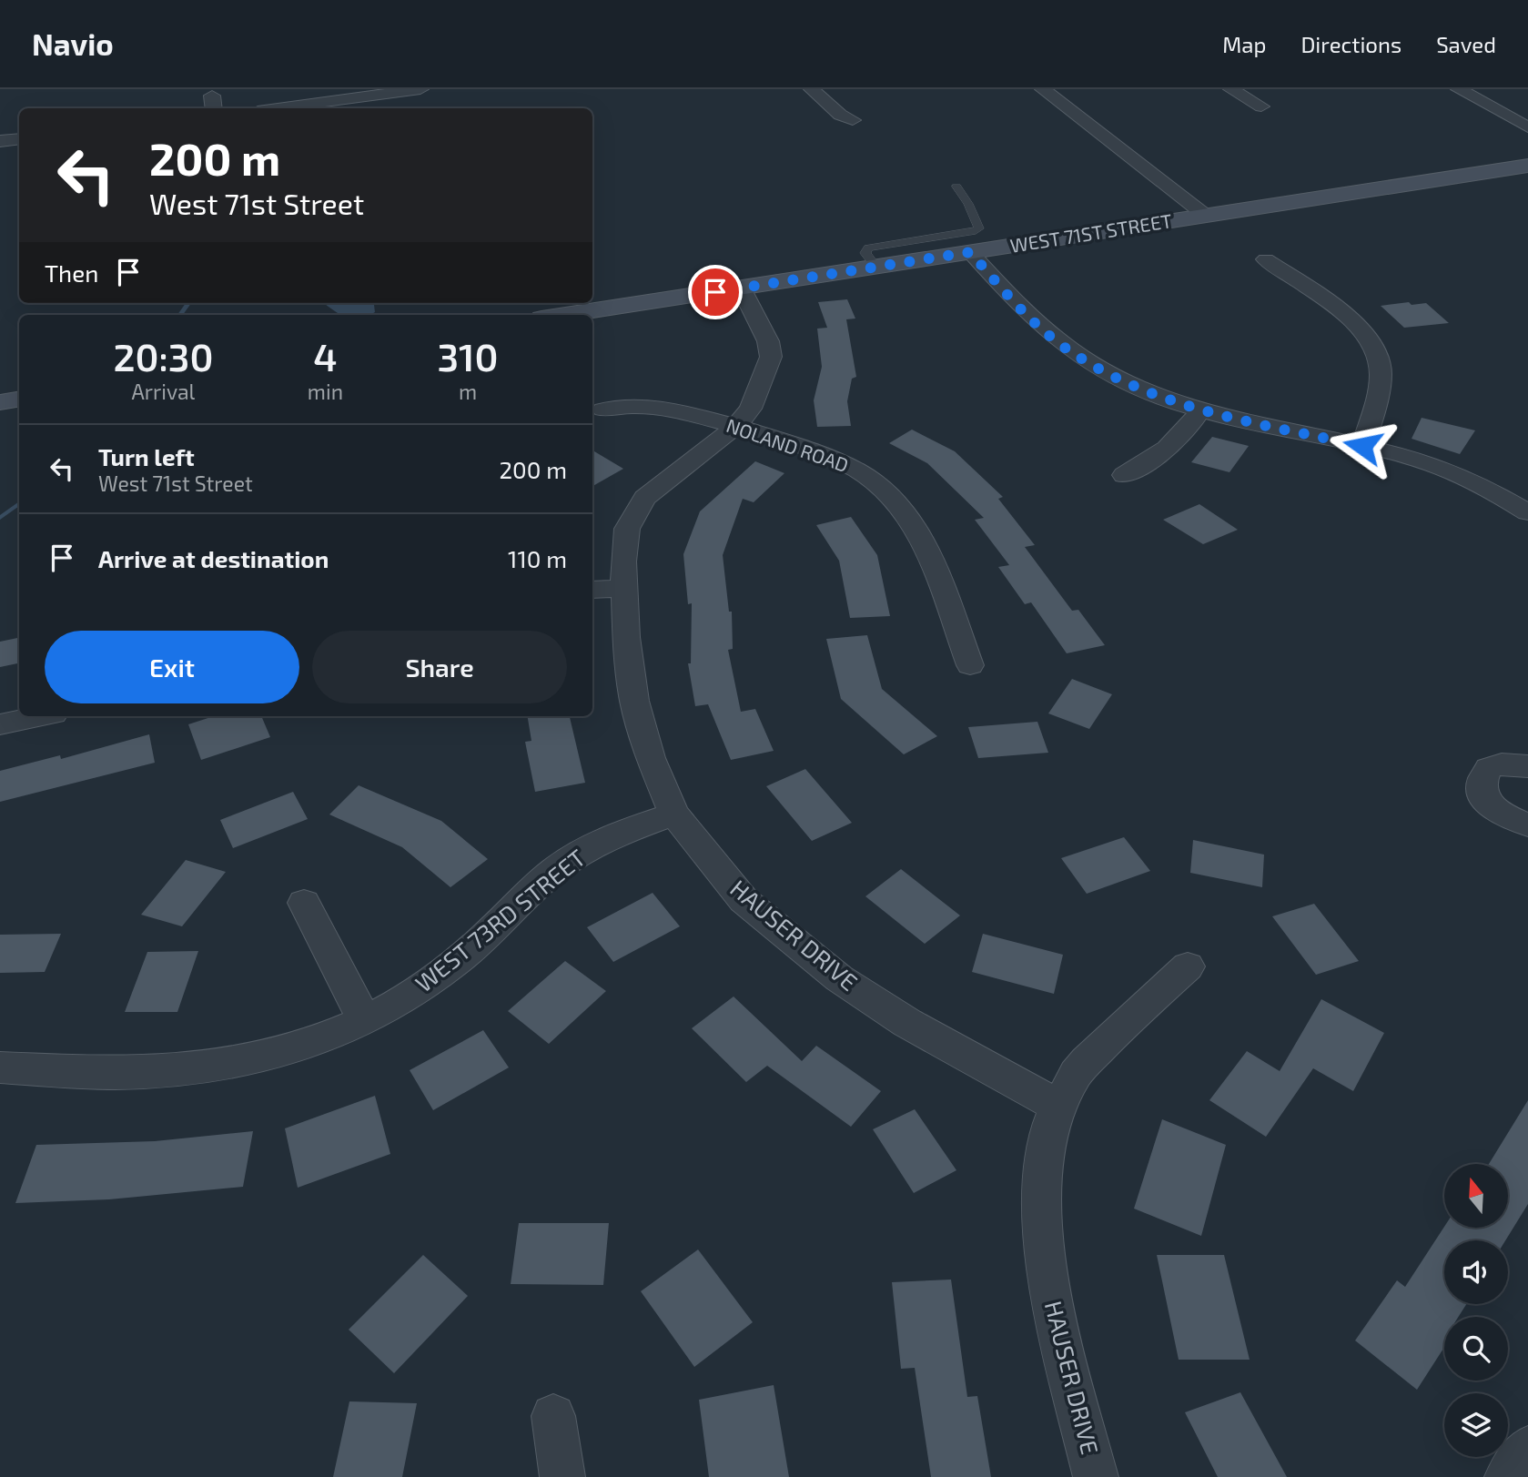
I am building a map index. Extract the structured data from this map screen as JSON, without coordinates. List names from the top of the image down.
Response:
{
  "streets": {
    "street": [
      "WEST 71ST STREET",
      "NOLAND ROAD",
      "WEST 73RD STREET",
      "HAUSER DRIVE"
    ]
  },
  "crossings": [
    ["WEST 71ST STREET", "HAUSER DRIVE"],
    ["NOLAND ROAD", "HAUSER DRIVE"],
    ["WEST 73RD STREET", "HAUSER DRIVE"]
  ],
  "north": "top",
  "page": {
    "header": "Navio",
    "nav": ["Map", "Directions", "Saved"],
    "turn": ["200 m", "West 71st Street"],
    "then": "Then",
    "eta": [
      "20:30",
      "Arrival",
      "4",
      "min",
      "310",
      "m"
    ],
    "list": [
      {
        "name": "Turn left",
        "note": "West 71st Street",
        "value": "200 m"
      },
      {
        "name": "Arrive at destination",
        "value": "110 m"
      }
    ],
    "buttons": ["Exit", "Share"]
  }
}
